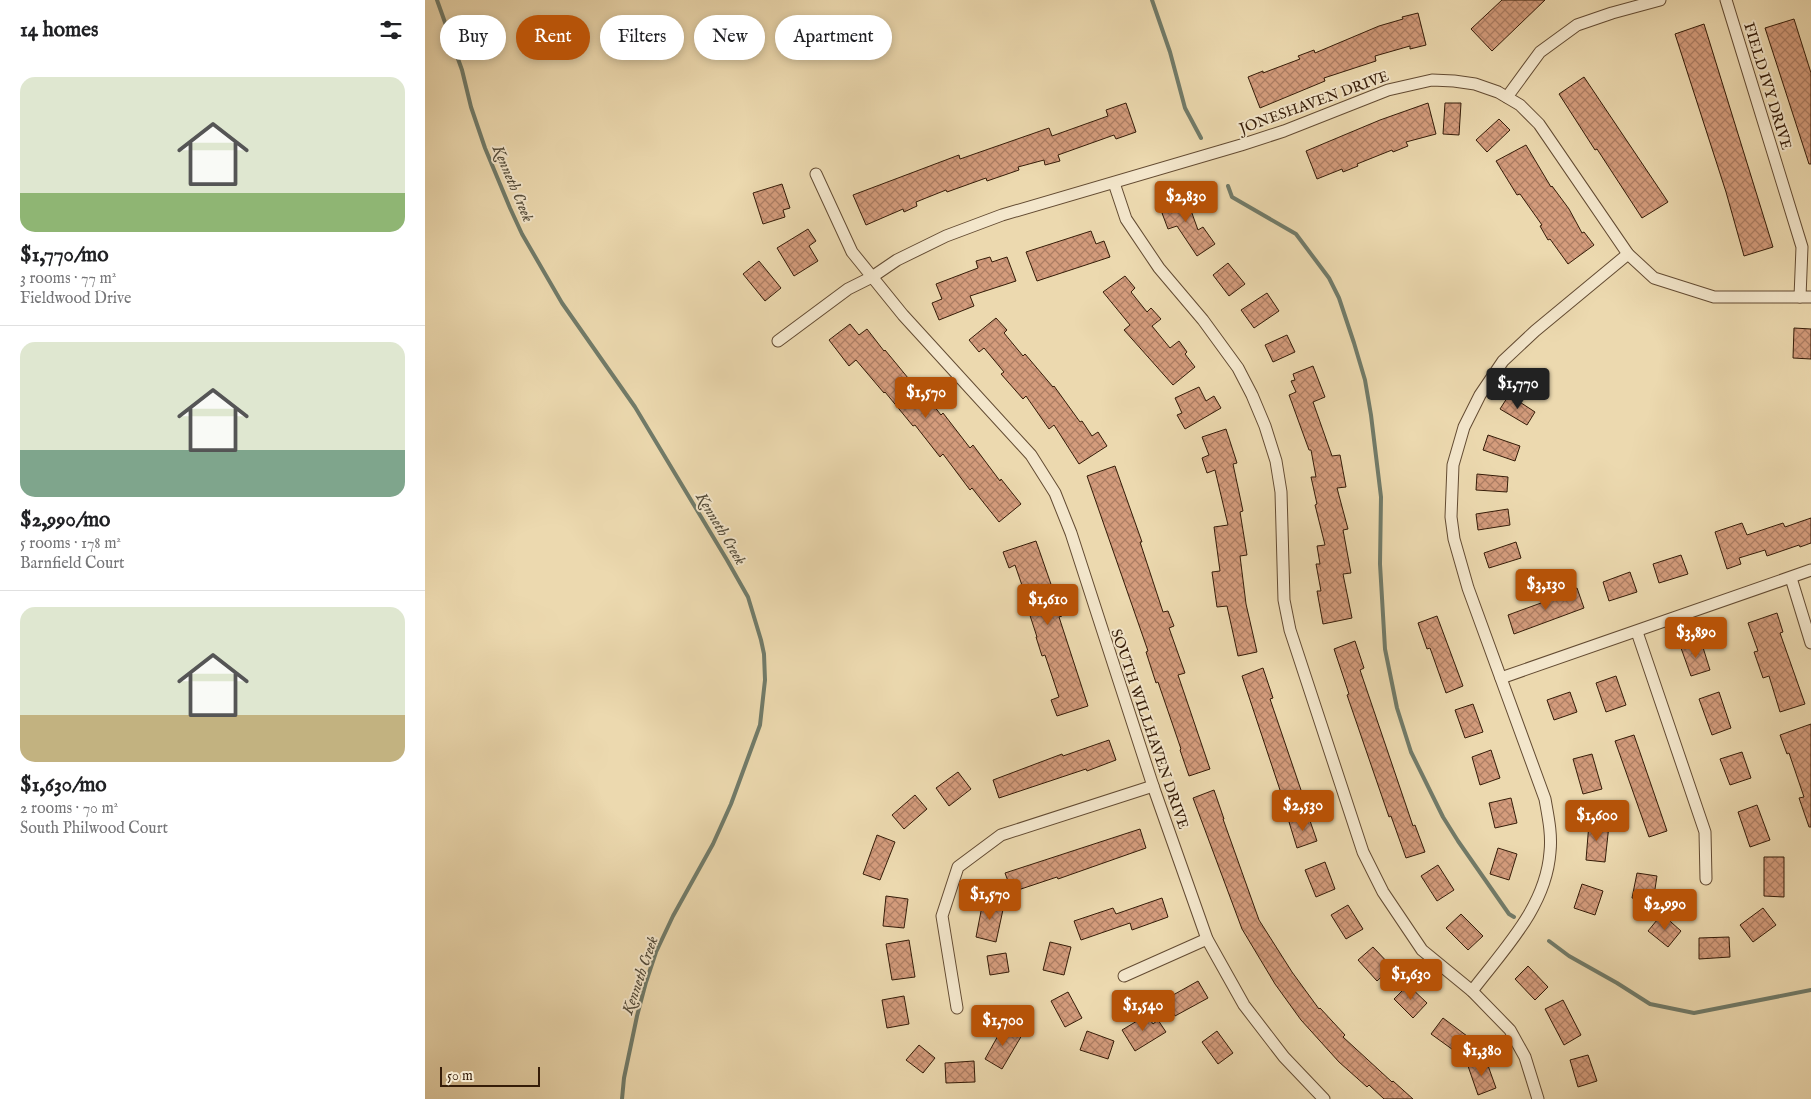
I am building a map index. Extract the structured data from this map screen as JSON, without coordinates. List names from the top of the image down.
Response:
{
  "streets": {
    "street": ["FIELD IVY DRIVE", "JONESHAVEN DRIVE", "SOUTH WILLHAVEN DRIVE"]
  },
  "crossings": [
    ["FIELD IVY DRIVE", "JONESHAVEN DRIVE"],
    ["JONESHAVEN DRIVE", "SOUTH WILLHAVEN DRIVE"]
  ],
  "water": ["Kenneth Creek"],
  "scale_bar": "50 m",
  "page": {
    "heading": "14 homes",
    "chip": [
      "Buy",
      "Rent",
      "Filters",
      "New",
      "Apartment"
    ],
    "list": [
      {
        "name": "$1,770/mo",
        "note": "3 rooms · 77 m² · Fieldwood Drive"
      },
      {
        "name": "$2,990/mo",
        "note": "5 rooms · 178 m² · Barnfield Court"
      },
      {
        "name": "$1,630/mo",
        "note": "2 rooms · 70 m² · South Philwood Court"
      }
    ],
    "price": [
      "$2,830",
      "$1,770",
      "$1,570",
      "$3,130",
      "$1,610",
      "$3,890",
      "$2,530",
      "$1,600",
      "$1,570",
      "$2,990",
      "$1,630",
      "$1,540",
      "$1,700",
      "$1,380"
    ],
    "scale": "50 m"
  }
}
